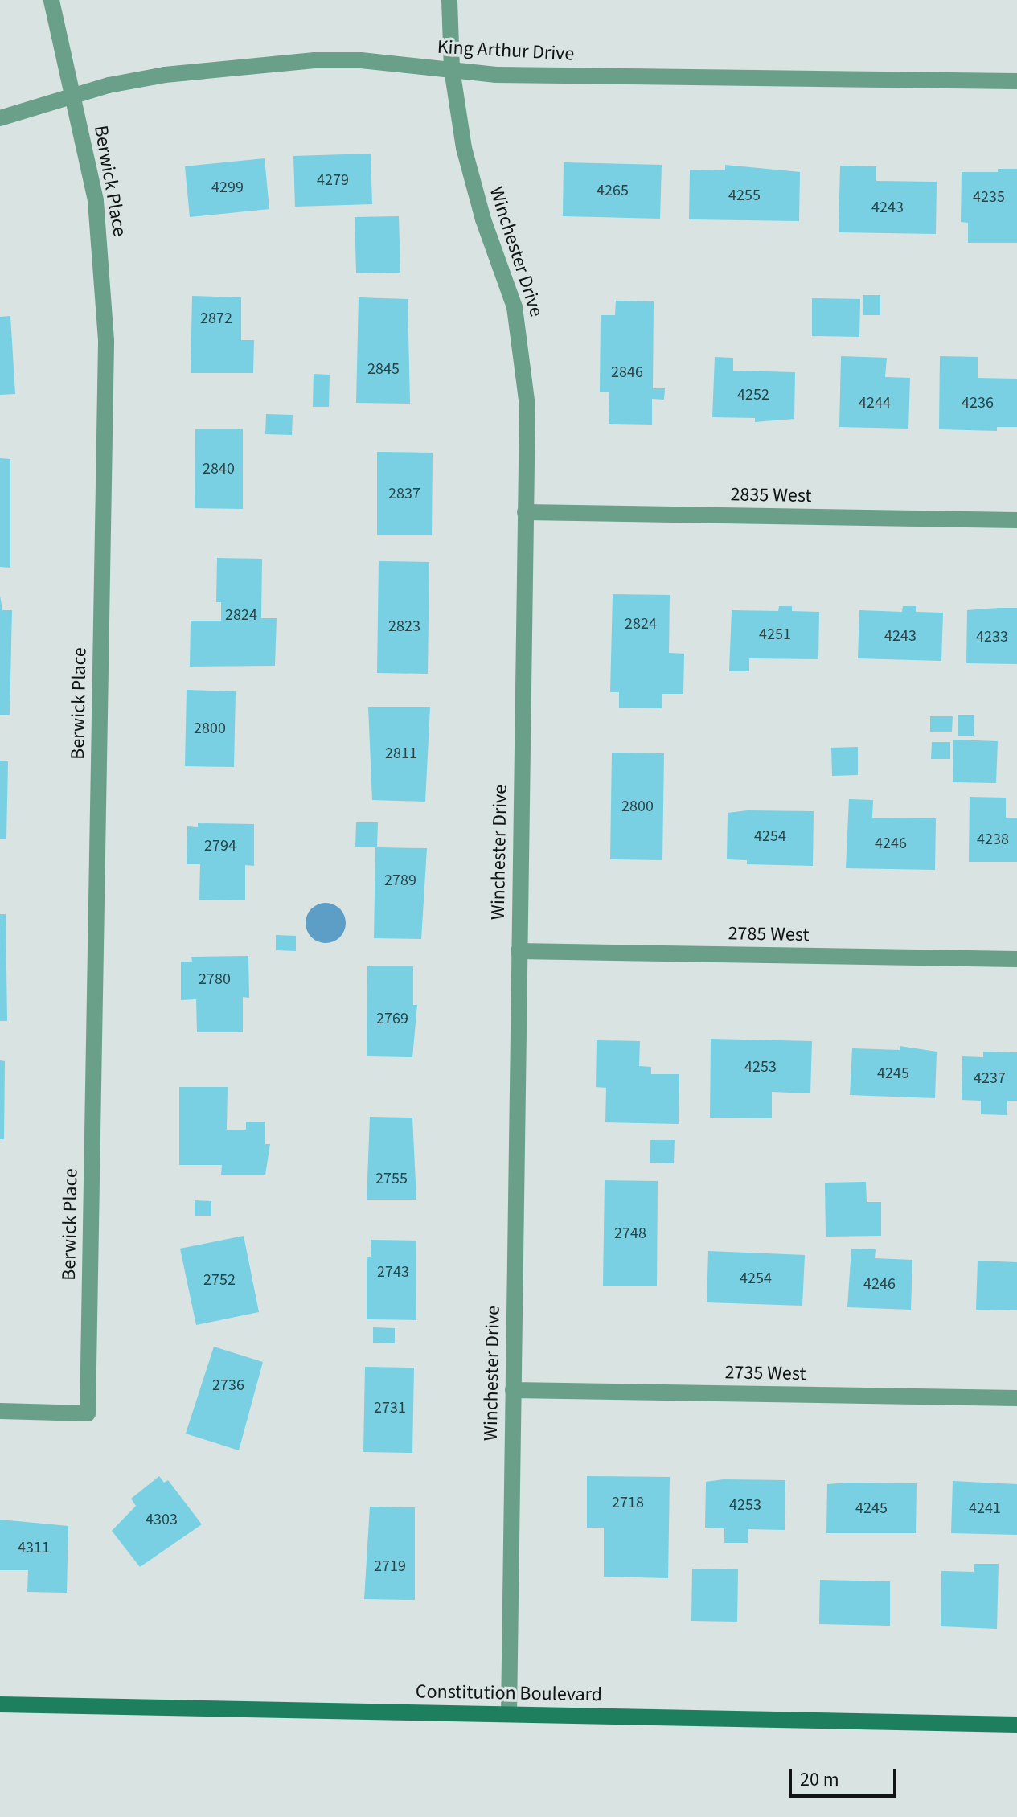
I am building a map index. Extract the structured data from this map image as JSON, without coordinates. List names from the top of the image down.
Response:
{
  "streets": {
    "main road": ["Constitution Boulevard"],
    "street": [
      "King Arthur Drive",
      "Berwick Place",
      "Winchester Drive",
      "2835 West",
      "2785 West",
      "2735 West"
    ]
  },
  "crossings": [
    ["King Arthur Drive", "Berwick Place"],
    ["King Arthur Drive", "Winchester Drive"],
    ["Winchester Drive", "2835 West"],
    ["Winchester Drive", "2785 West"],
    ["Winchester Drive", "2735 West"],
    ["Winchester Drive", "Constitution Boulevard"]
  ],
  "house_numbers": [
    "4279",
    "4299",
    "4265",
    "4255",
    "4235",
    "4243",
    "2872",
    "2845",
    "2846",
    "4252",
    "4244",
    "4236",
    "2840",
    "2837",
    "2824",
    "2824",
    "2823",
    "4251",
    "4243",
    "4233",
    "2800",
    "2811",
    "2800",
    "4254",
    "4238",
    "4246",
    "2794",
    "2789",
    "2780",
    "2769",
    "4253",
    "4245",
    "4237",
    "2755",
    "2748",
    "2743",
    "4254",
    "2752",
    "4246",
    "2736",
    "2731",
    "2718",
    "4253",
    "4245",
    "4241",
    "4303",
    "4311",
    "2719"
  ],
  "scale_bar": "20 m"
}
